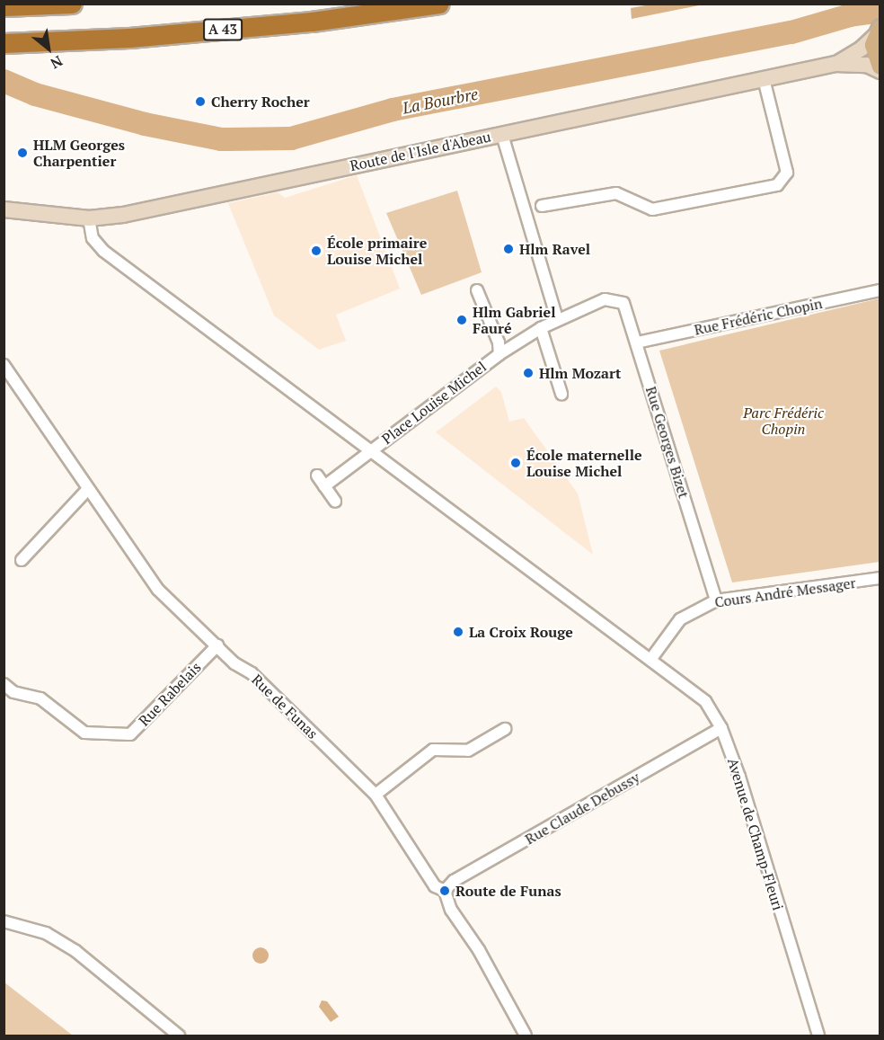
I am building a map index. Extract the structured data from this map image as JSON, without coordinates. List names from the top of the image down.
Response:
{
  "streets": {
    "highway": ["A 43"],
    "street": [
      "Route de l'Isle d'Abeau",
      "Rue Frédéric Chopin",
      "Place Louise Michel",
      "Rue Georges Bizet",
      "Cours André Messager",
      "Rue Rabelais",
      "Rue de Funas",
      "Rue Claude Debussy",
      "Avenue de Champ-Fleuri"
    ]
  },
  "crossings": [
    ["Route de l'Isle d'Abeau", "Avenue de Champ-Fleuri"],
    ["Rue Frédéric Chopin", "Rue Georges Bizet"],
    ["Place Louise Michel", "Rue Georges Bizet"],
    ["Place Louise Michel", "Avenue de Champ-Fleuri"],
    ["Rue Georges Bizet", "Cours André Messager"],
    ["Cours André Messager", "Avenue de Champ-Fleuri"],
    ["Rue Rabelais", "Rue de Funas"],
    ["Rue de Funas", "Rue Claude Debussy"],
    ["Rue Claude Debussy", "Avenue de Champ-Fleuri"]
  ],
  "water": ["La Bourbre"],
  "parks": ["Parc Frédéric Chopin"],
  "places": [
    "Cherry Rocher",
    "HLM Georges Charpentier",
    "Hlm Ravel",
    "École primaire Louise Michel",
    "Hlm Gabriel Fauré",
    "Hlm Mozart",
    "École maternelle Louise Michel",
    "La Croix Rouge",
    "Route de Funas"
  ],
  "north": "bottom right"
}
